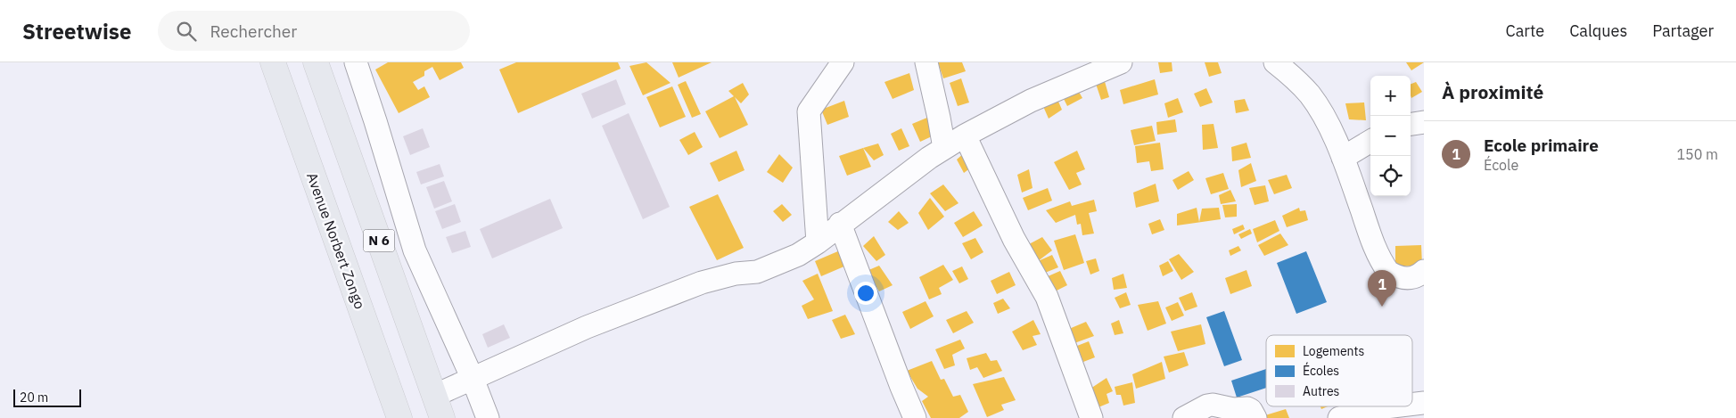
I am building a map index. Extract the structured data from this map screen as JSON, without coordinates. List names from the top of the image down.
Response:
{
  "streets": {
    "main road": ["Avenue Norbert Zongo", "N 6"]
  },
  "legend": ["Logements", "Écoles", "Autres"],
  "scale_bar": "20 m",
  "page": {
    "header": "Streetwise",
    "search": "Rechercher",
    "nav": ["Carte", "Calques", "Partager"],
    "heading": "À proximité",
    "map_buttons": ["+", "−"],
    "list": [
      {
        "mark": "1",
        "name": "Ecole primaire",
        "note": "École",
        "value": "150 m"
      }
    ],
    "pins": "1",
    "scale": "20 m"
  }
}
